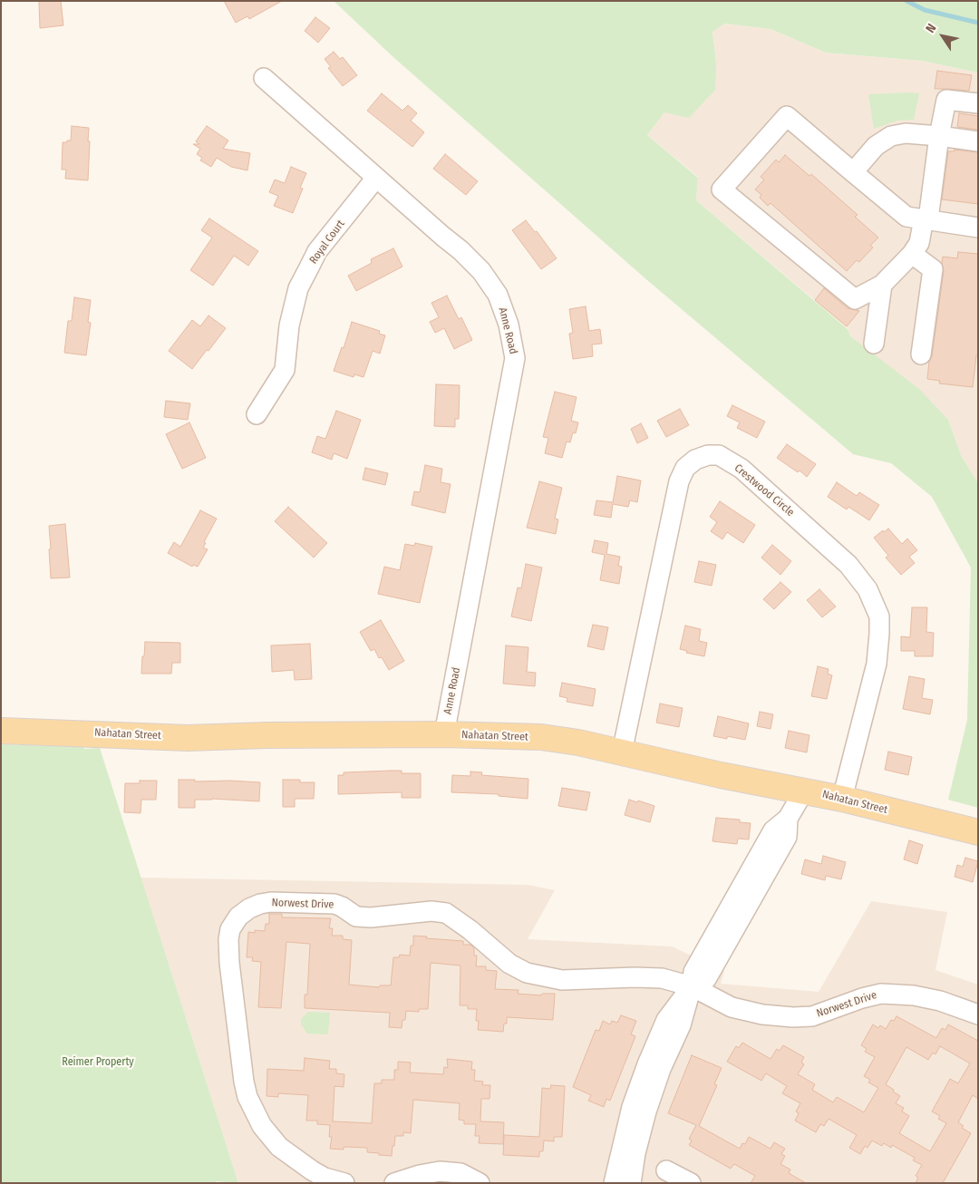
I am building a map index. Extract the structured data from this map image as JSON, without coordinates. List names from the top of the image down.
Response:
{
  "streets": {
    "main road": ["Nahatan Street"],
    "street": [
      "Royal Court",
      "Anne Road",
      "Crestwood Circle",
      "Norwest Drive"
    ]
  },
  "crossings": [
    ["Royal Court", "Anne Road"],
    ["Anne Road", "Nahatan Street"],
    ["Crestwood Circle", "Nahatan Street"]
  ],
  "parks": ["Reimer Property"],
  "north": "top left"
}
